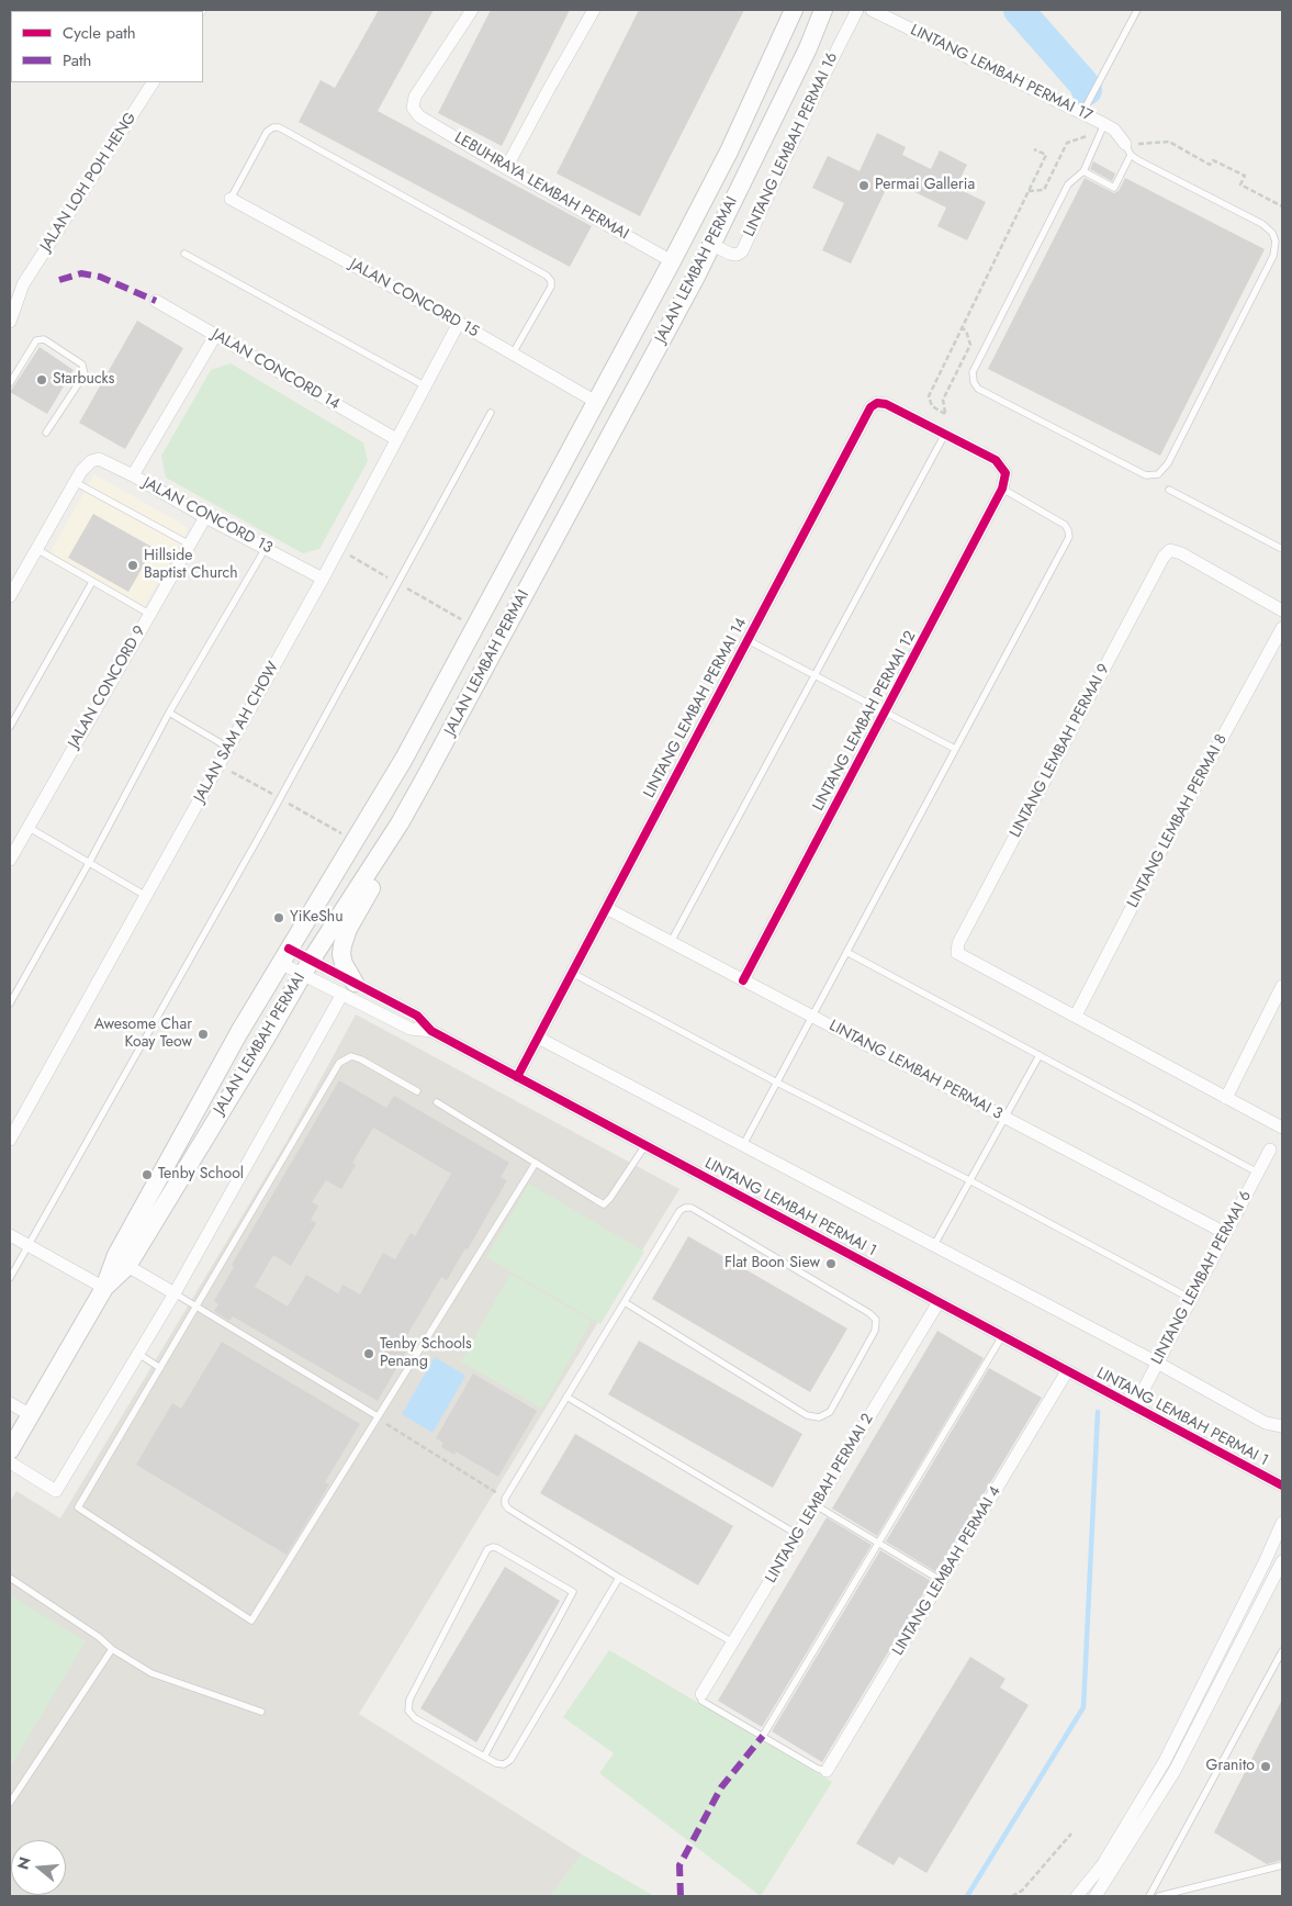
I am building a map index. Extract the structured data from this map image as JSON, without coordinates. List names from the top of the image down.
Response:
{
  "streets": {
    "main road": ["JALAN LEMBAH PERMAI"],
    "street": [
      "LINTANG LEMBAH PERMAI 17",
      "LINTANG LEMBAH PERMAI 16",
      "JALAN LOH POH HENG",
      "LEBUHRAYA LEMBAH PERMAI",
      "JALAN CONCORD 15",
      "JALAN CONCORD 14",
      "JALAN CONCORD 13",
      "JALAN CONCORD 9",
      "LINTANG LEMBAH PERMAI 14",
      "LINTANG LEMBAH PERMAI 12",
      "JALAN SAM AH CHOW",
      "LINTANG LEMBAH PERMAI 9",
      "LINTANG LEMBAH PERMAI 8",
      "LINTANG LEMBAH PERMAI 3",
      "LINTANG LEMBAH PERMAI 1",
      "LINTANG LEMBAH PERMAI 6",
      "LINTANG LEMBAH PERMAI 2",
      "LINTANG LEMBAH PERMAI 4"
    ]
  },
  "crossings": [
    ["LINTANG LEMBAH PERMAI 16", "JALAN LEMBAH PERMAI"],
    ["LEBUHRAYA LEMBAH PERMAI", "JALAN LEMBAH PERMAI"],
    ["JALAN LEMBAH PERMAI", "JALAN CONCORD 15"],
    ["JALAN LEMBAH PERMAI", "LINTANG LEMBAH PERMAI 1"],
    ["JALAN CONCORD 15", "JALAN SAM AH CHOW"],
    ["JALAN CONCORD 14", "JALAN SAM AH CHOW"],
    ["JALAN CONCORD 13", "JALAN CONCORD 9"],
    ["JALAN CONCORD 13", "JALAN SAM AH CHOW"],
    ["LINTANG LEMBAH PERMAI 14", "LINTANG LEMBAH PERMAI 12"],
    ["LINTANG LEMBAH PERMAI 14", "LINTANG LEMBAH PERMAI 3"],
    ["LINTANG LEMBAH PERMAI 14", "LINTANG LEMBAH PERMAI 1"],
    ["LINTANG LEMBAH PERMAI 12", "LINTANG LEMBAH PERMAI 3"],
    ["LINTANG LEMBAH PERMAI 9", "LINTANG LEMBAH PERMAI 8"],
    ["LINTANG LEMBAH PERMAI 3", "LINTANG LEMBAH PERMAI 6"],
    ["LINTANG LEMBAH PERMAI 1", "LINTANG LEMBAH PERMAI 6"],
    ["LINTANG LEMBAH PERMAI 1", "LINTANG LEMBAH PERMAI 2"],
    ["LINTANG LEMBAH PERMAI 1", "LINTANG LEMBAH PERMAI 4"]
  ],
  "places": [
    "Permai Galleria",
    "Starbucks",
    "Hillside Baptist Church",
    "YiKeShu",
    "Awesome Char Koay Teow",
    "Tenby School",
    "Flat Boon Siew",
    "Tenby Schools Penang",
    "Granito"
  ],
  "legend": ["Cycle path", "Path"],
  "north": "left"
}
